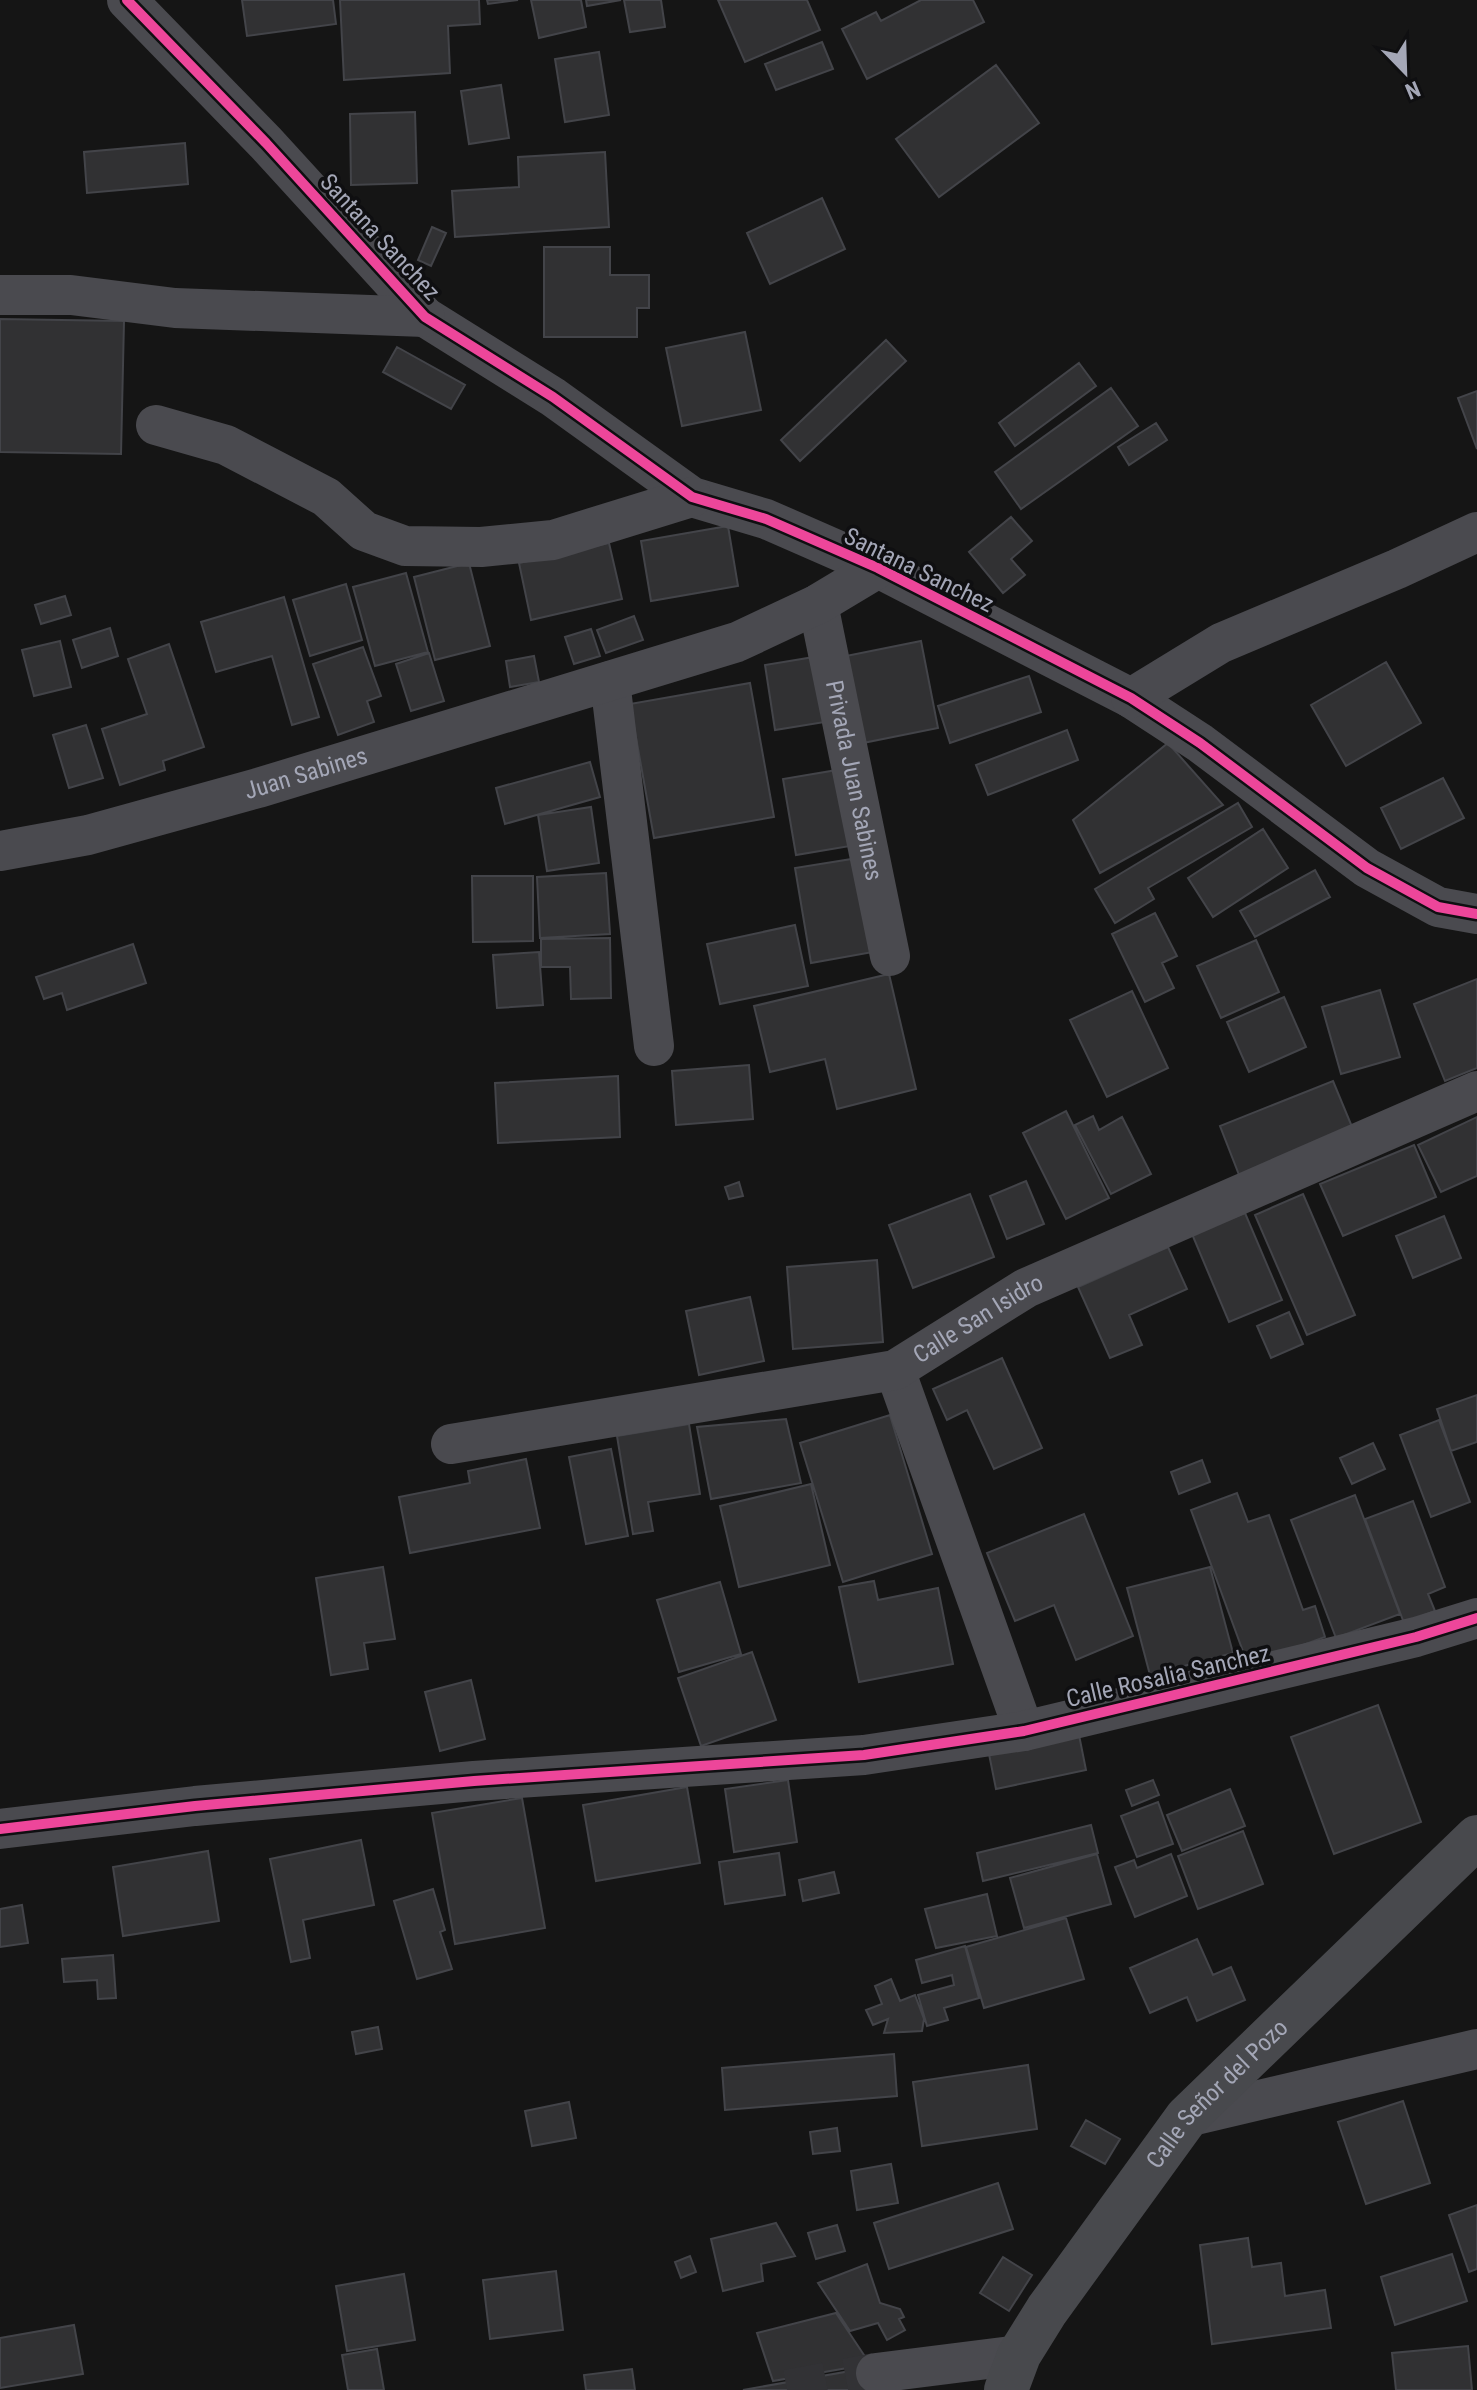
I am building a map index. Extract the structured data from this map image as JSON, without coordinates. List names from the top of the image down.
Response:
{
  "streets": {
    "street": [
      "Santana Sanchez",
      "Juan Sabines",
      "Privada Juan Sabines",
      "Calle San Isidro",
      "Calle Rosalia Sanchez",
      "Calle Señor del Pozo"
    ]
  },
  "crossings": [
    ["Santana Sanchez", "Juan Sabines"],
    ["Juan Sabines", "Privada Juan Sabines"]
  ],
  "north": "bottom right"
}
